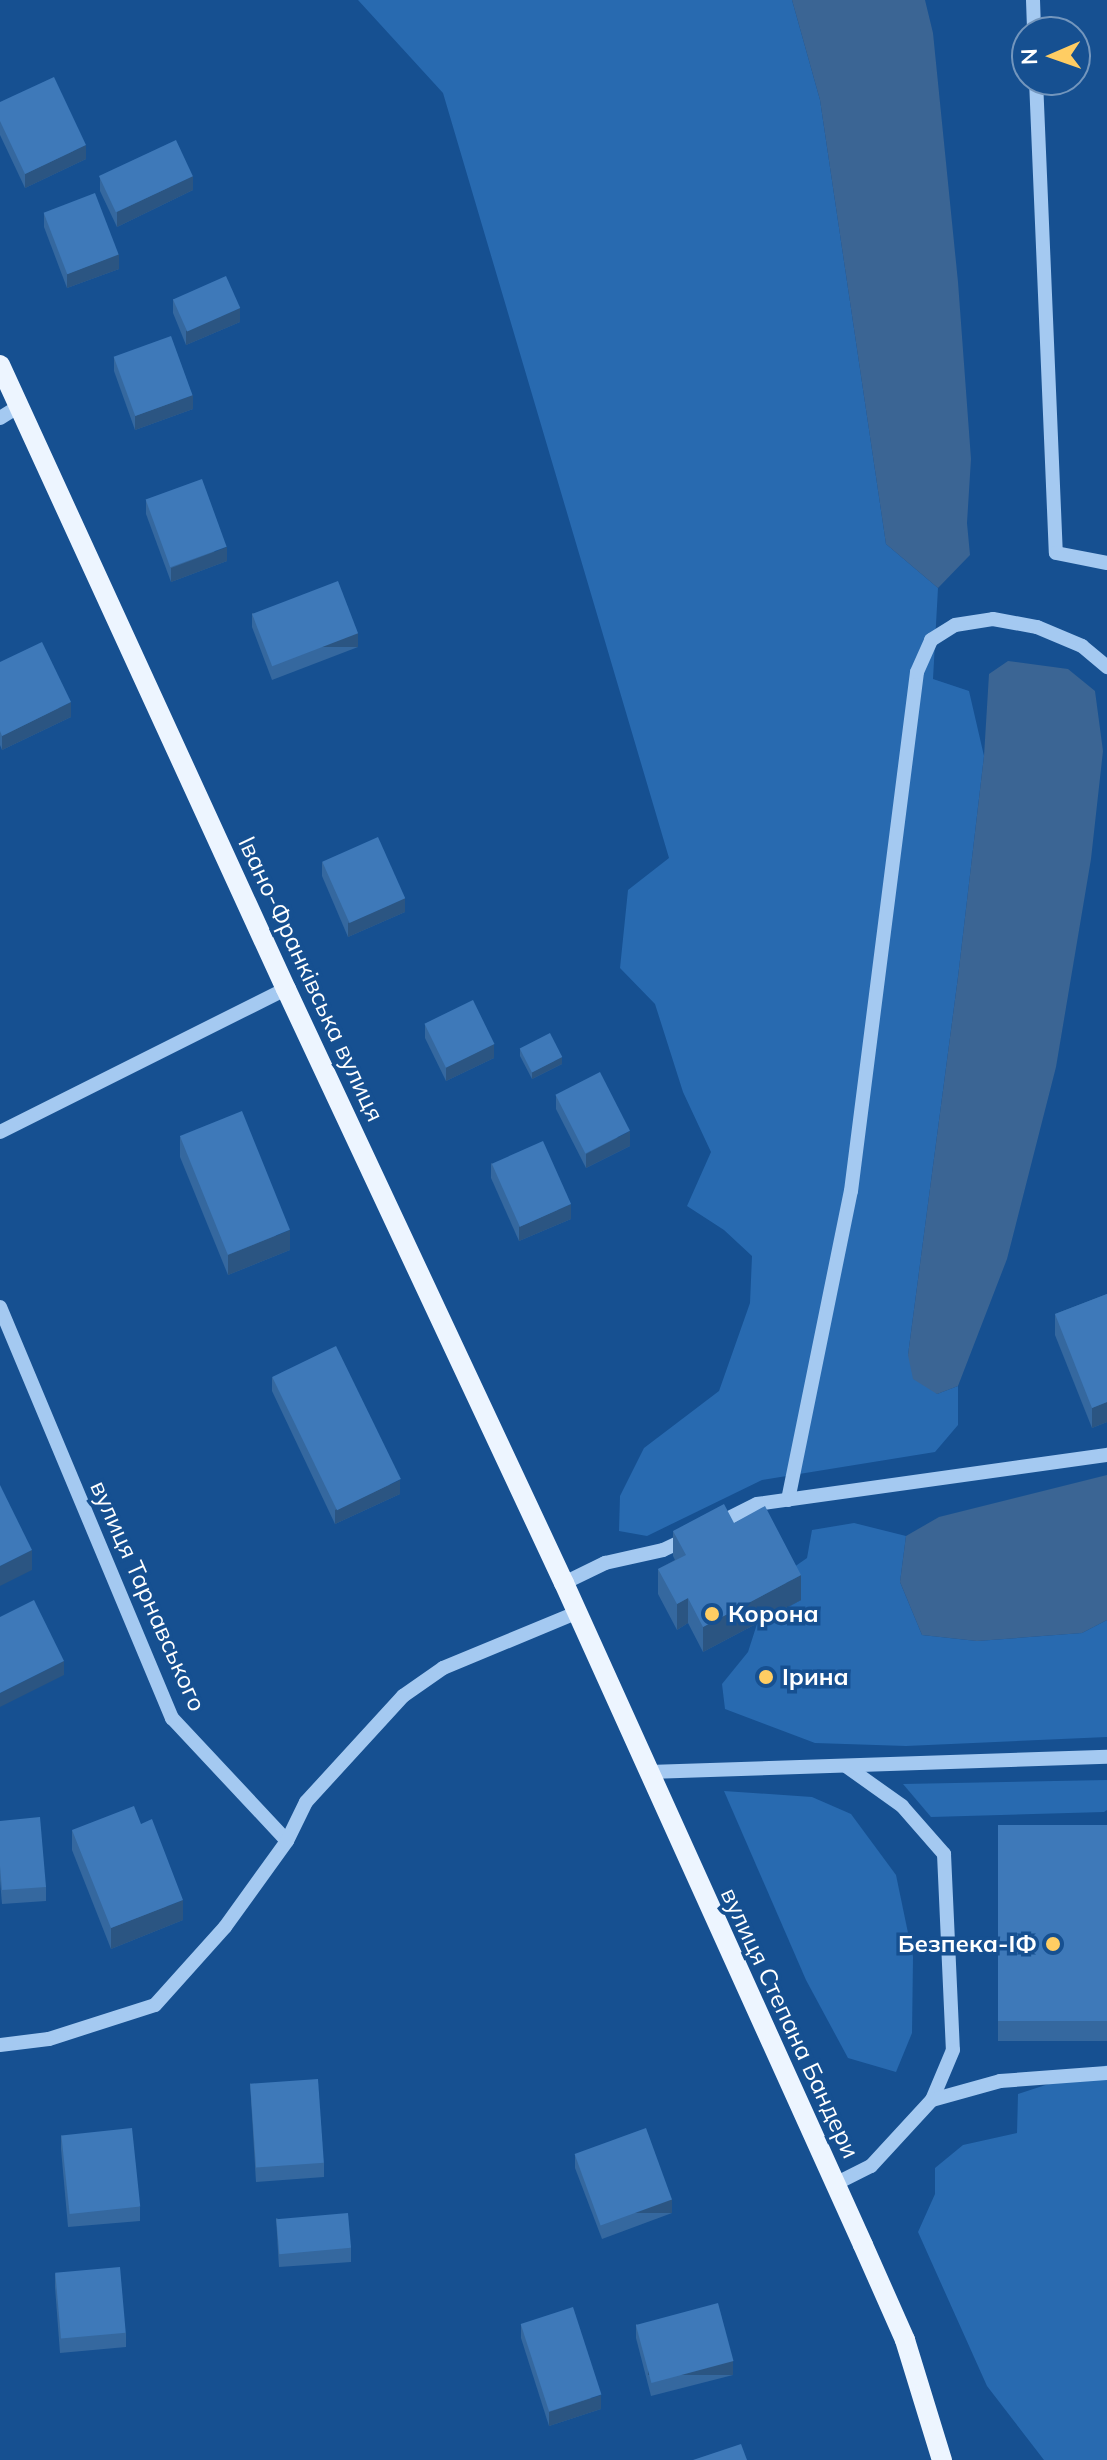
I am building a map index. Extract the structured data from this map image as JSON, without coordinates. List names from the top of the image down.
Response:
{
  "streets": {
    "main road": ["Івано-Франківська вулиця", "вулиця Степана Бандери"],
    "street": ["вулиця Тарнавського"]
  },
  "crossings": [
    ["Івано-Франківська вулиця", "вулиця Степана Бандери"]
  ],
  "places": ["Корона", "Ірина", "Безпека-ІФ"],
  "north": "left"
}
